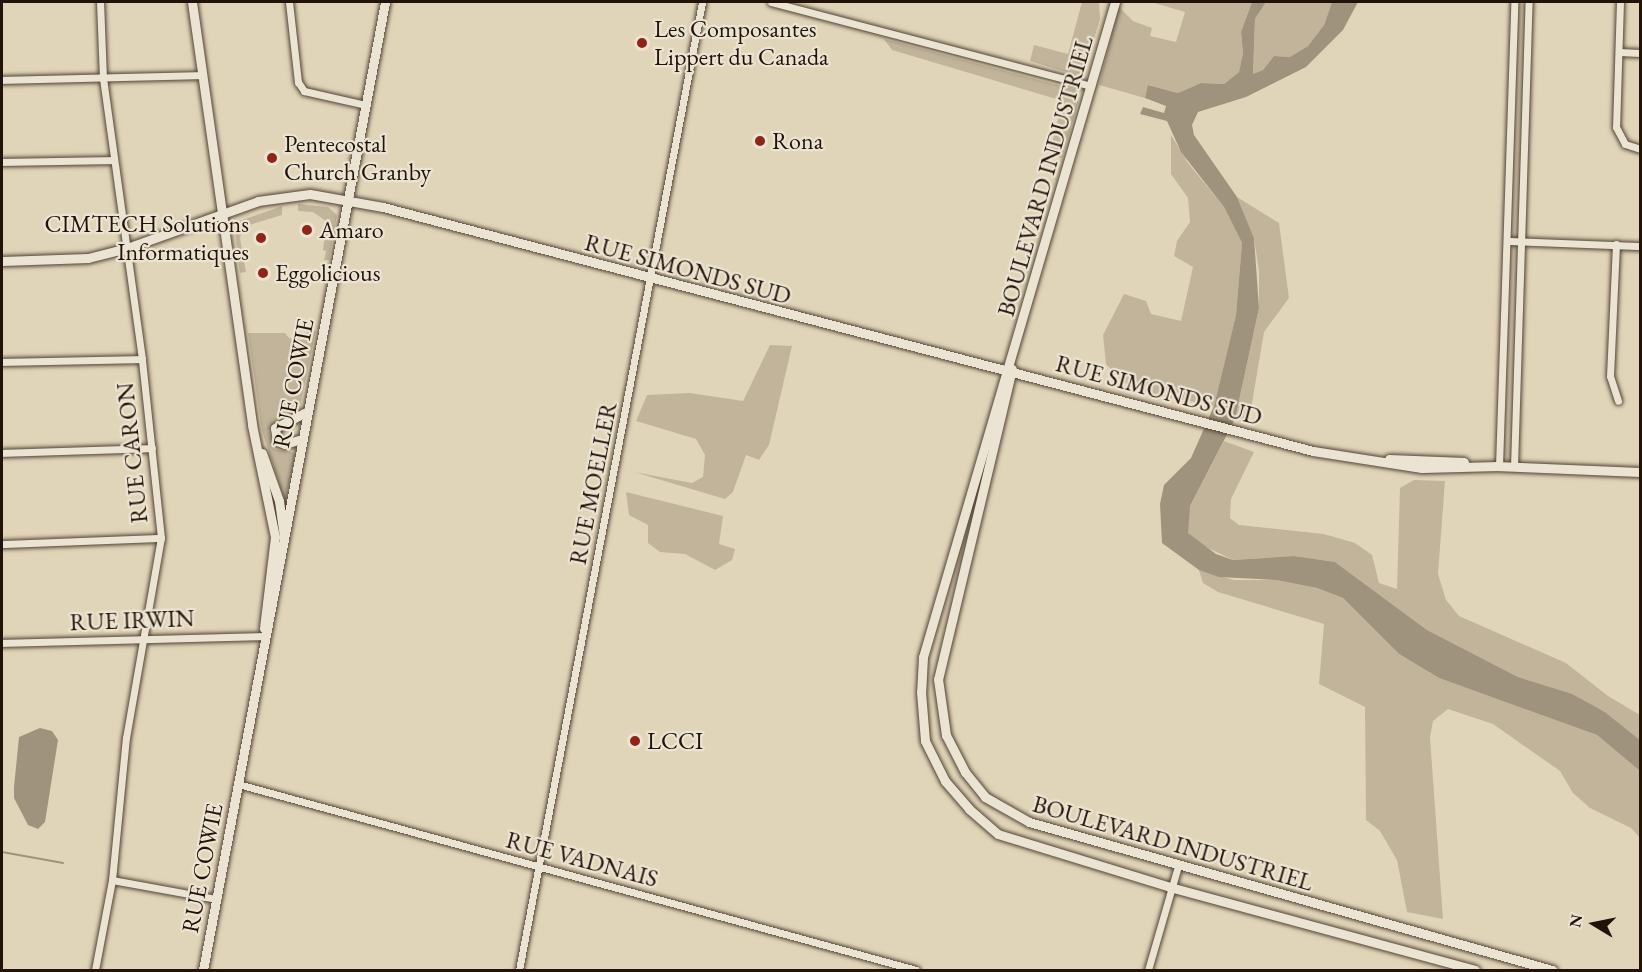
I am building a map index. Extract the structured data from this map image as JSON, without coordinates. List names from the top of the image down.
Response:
{
  "streets": {
    "street": [
      "BOULEVARD INDUSTRIEL",
      "RUE SIMONDS SUD",
      "RUE COWIE",
      "RUE CARON",
      "RUE MOELLER",
      "RUE IRWIN",
      "RUE VADNAIS"
    ]
  },
  "crossings": [
    ["BOULEVARD INDUSTRIEL", "RUE SIMONDS SUD"],
    ["RUE SIMONDS SUD", "RUE COWIE"],
    ["RUE SIMONDS SUD", "RUE CARON"],
    ["RUE SIMONDS SUD", "RUE MOELLER"],
    ["RUE COWIE", "RUE IRWIN"],
    ["RUE COWIE", "RUE VADNAIS"],
    ["RUE CARON", "RUE IRWIN"],
    ["RUE MOELLER", "RUE VADNAIS"]
  ],
  "places": [
    "Les Composantes Lippert du Canada",
    "Rona",
    "Pentecostal Church Granby",
    "Amaro",
    "CIMTECH Solutions Informatiques",
    "Eggolicious",
    "LCCI"
  ],
  "north": "left"
}
